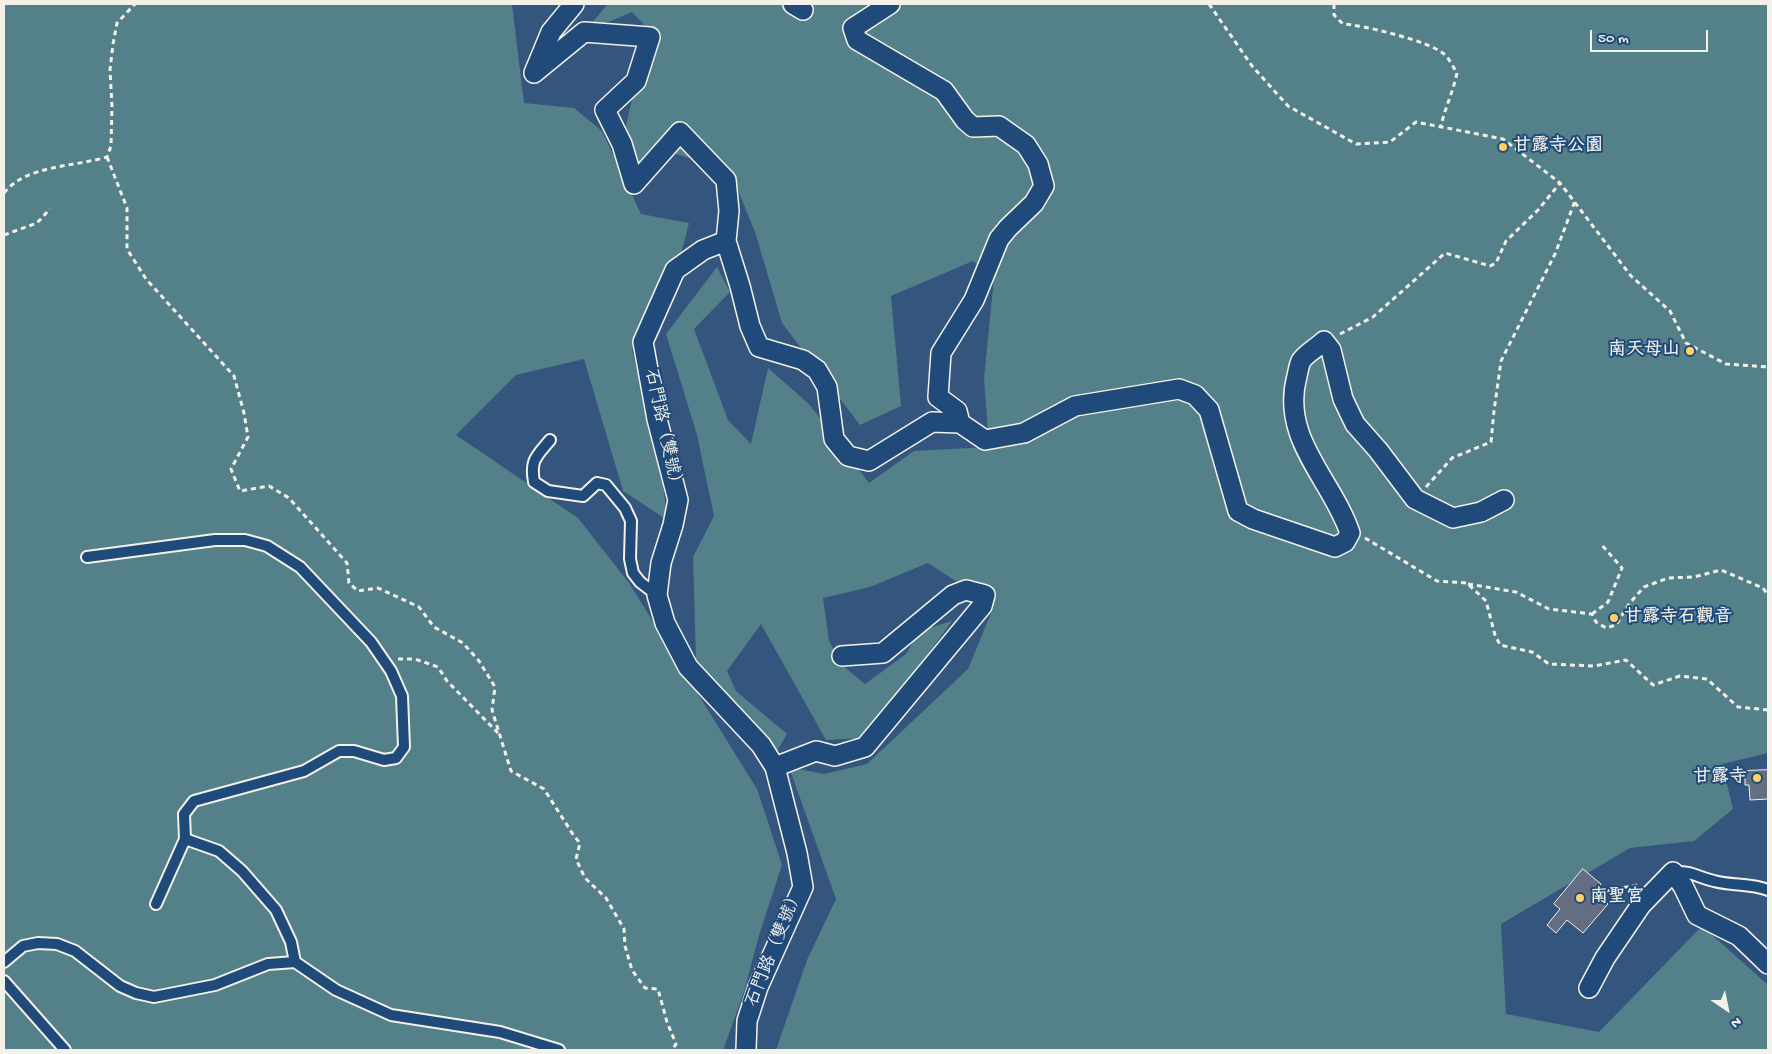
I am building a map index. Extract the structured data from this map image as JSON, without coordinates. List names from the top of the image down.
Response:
{
  "streets": {
    "street": ["石門路（雙號）"]
  },
  "places": [
    "甘露寺公園",
    "南天母山",
    "甘露寺石觀音",
    "甘露寺",
    "南聖宮"
  ],
  "scale_bar": "50 m",
  "north": "bottom right"
}
